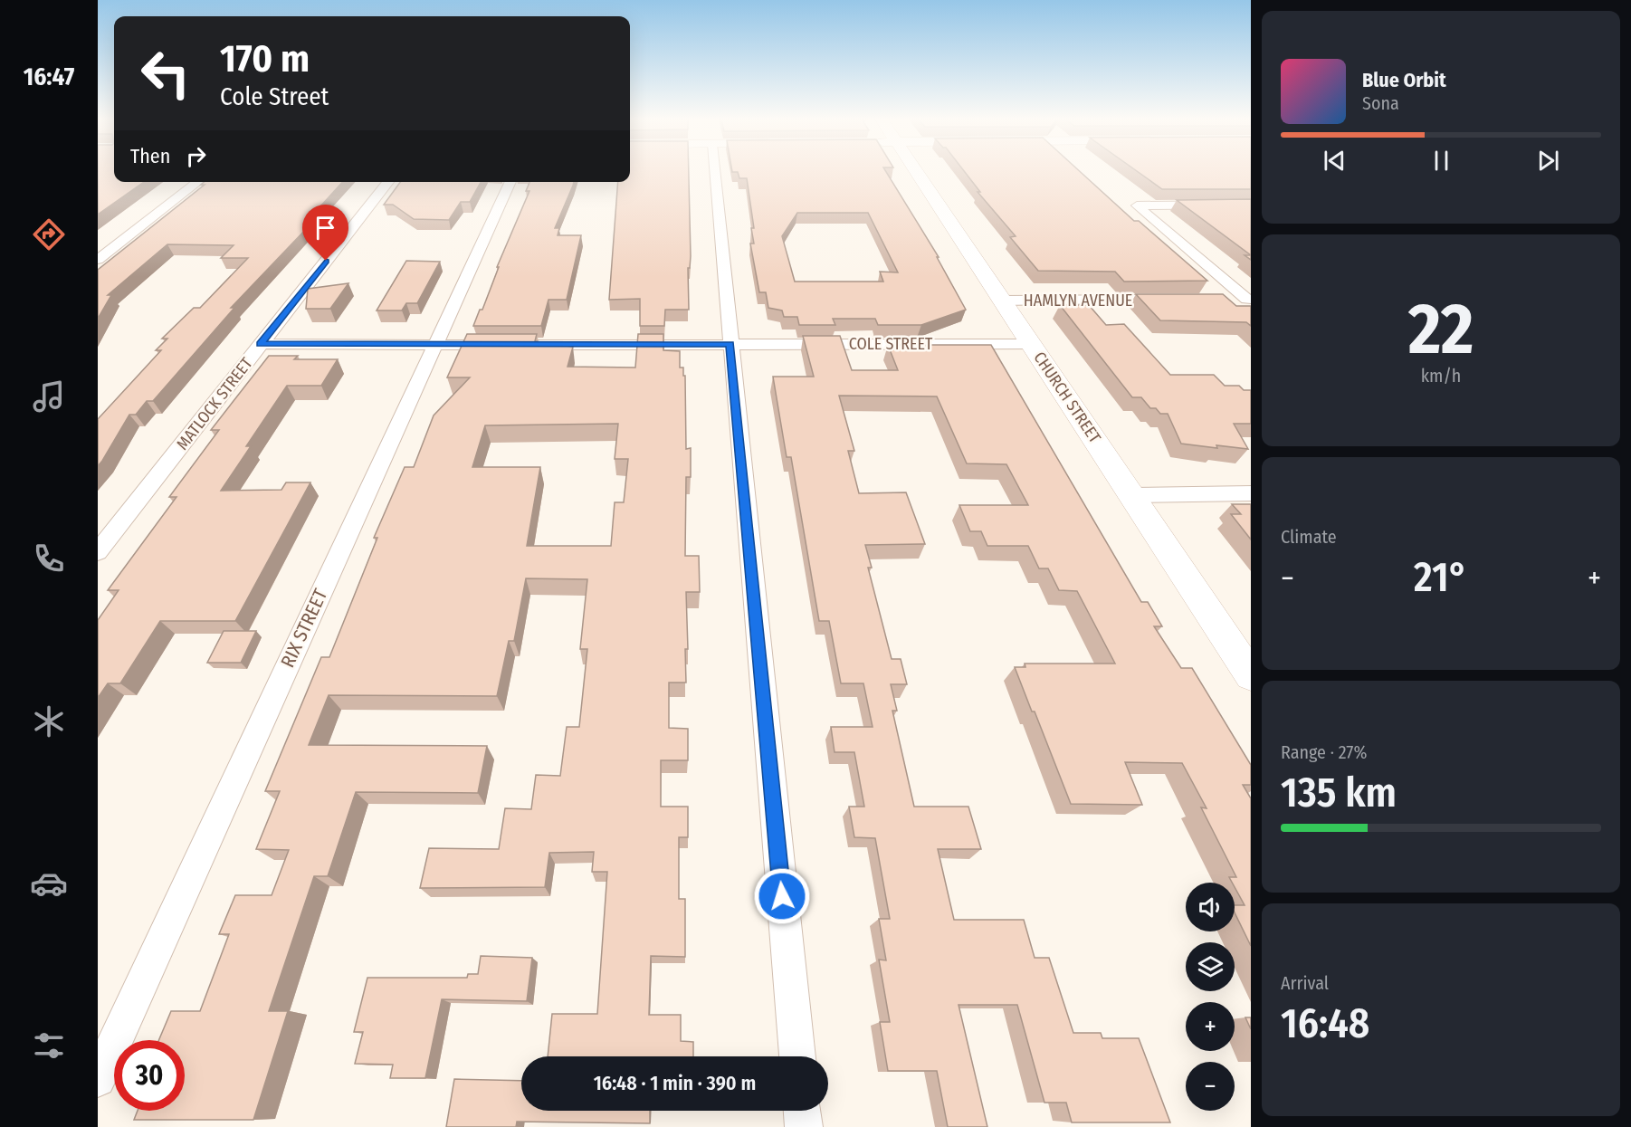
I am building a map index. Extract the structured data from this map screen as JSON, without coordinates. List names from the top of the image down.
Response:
{
  "streets": {
    "main road": ["CHURCH STREET"],
    "street": [
      "HAMLYN AVENUE",
      "COLE STREET",
      "MATLOCK STREET",
      "RIX STREET"
    ]
  },
  "crossings": [
    ["HAMLYN AVENUE", "CHURCH STREET"],
    ["COLE STREET", "CHURCH STREET"],
    ["COLE STREET", "MATLOCK STREET"],
    ["COLE STREET", "RIX STREET"]
  ],
  "page": {
    "tabs": "16:47",
    "turn": ["170 m", "Cole Street"],
    "song": ["Blue Orbit", "Sona"],
    "then": "Then",
    "tile": [
      ["22", "km/h"],
      "Climate",
      ["Range · 27%", "135 km"],
      ["Arrival", "16:48"]
    ],
    "heat": ["−", "21°", "+"],
    "map_buttons": ["+", "−"],
    "limit": "30",
    "trip": "16:48 · 1 min · 390 m"
  }
}
